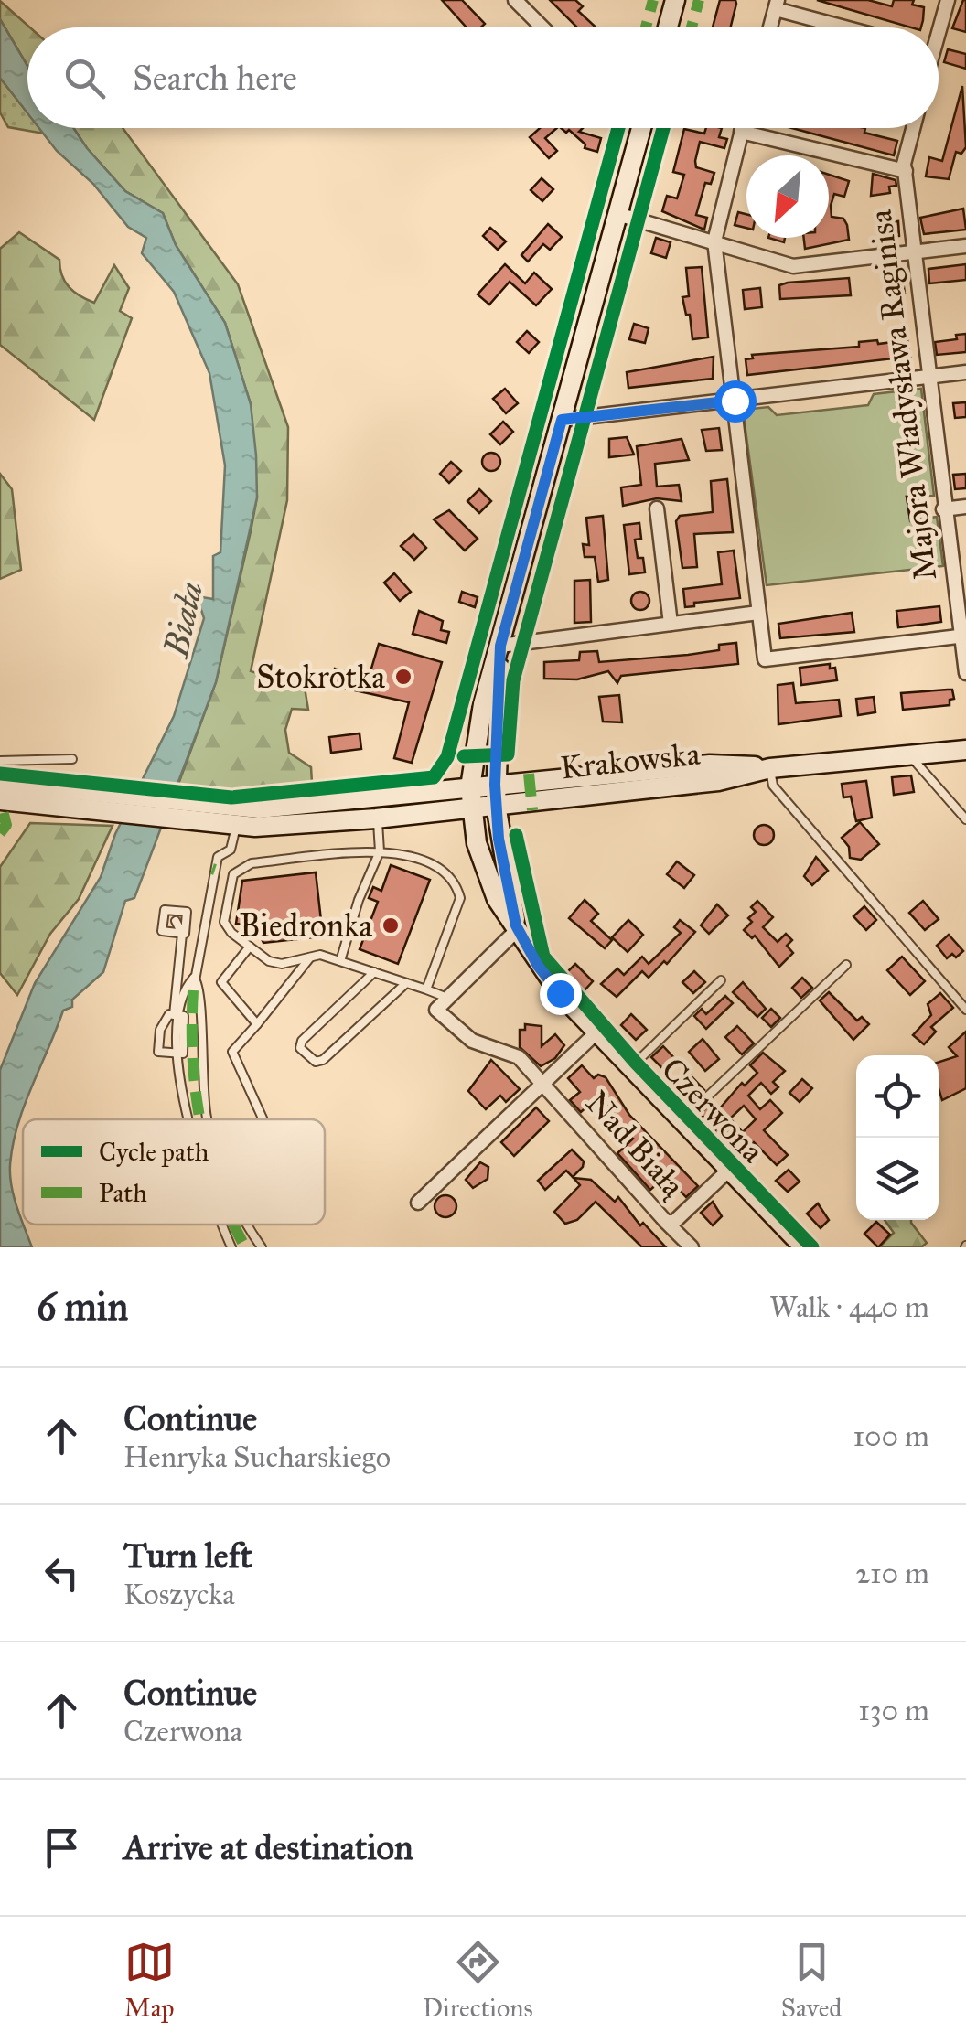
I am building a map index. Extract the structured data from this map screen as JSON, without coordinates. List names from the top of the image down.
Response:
{
  "streets": {
    "street": [
      "Majora Władysława Raginisa",
      "Krakowska",
      "Czerwona",
      "Nad Białą"
    ]
  },
  "crossings": [
    ["Krakowska", "Czerwona"],
    ["Czerwona", "Nad Białą"]
  ],
  "water": ["Biała"],
  "places": ["Stokrotka", "Biedronka"],
  "legend": ["Cycle path", "Path"],
  "north": "bottom left",
  "page": {
    "search": "Search here",
    "heading": ["6 min", "Walk · 440 m"],
    "list": [
      ["Continue", "Henryka Sucharskiego", "100 m"],
      ["Turn left", "Koszycka", "210 m"],
      ["Continue", "Czerwona", "130 m"],
      "Arrive at destination"
    ],
    "nav": ["Map", "Directions", "Saved"]
  }
}
